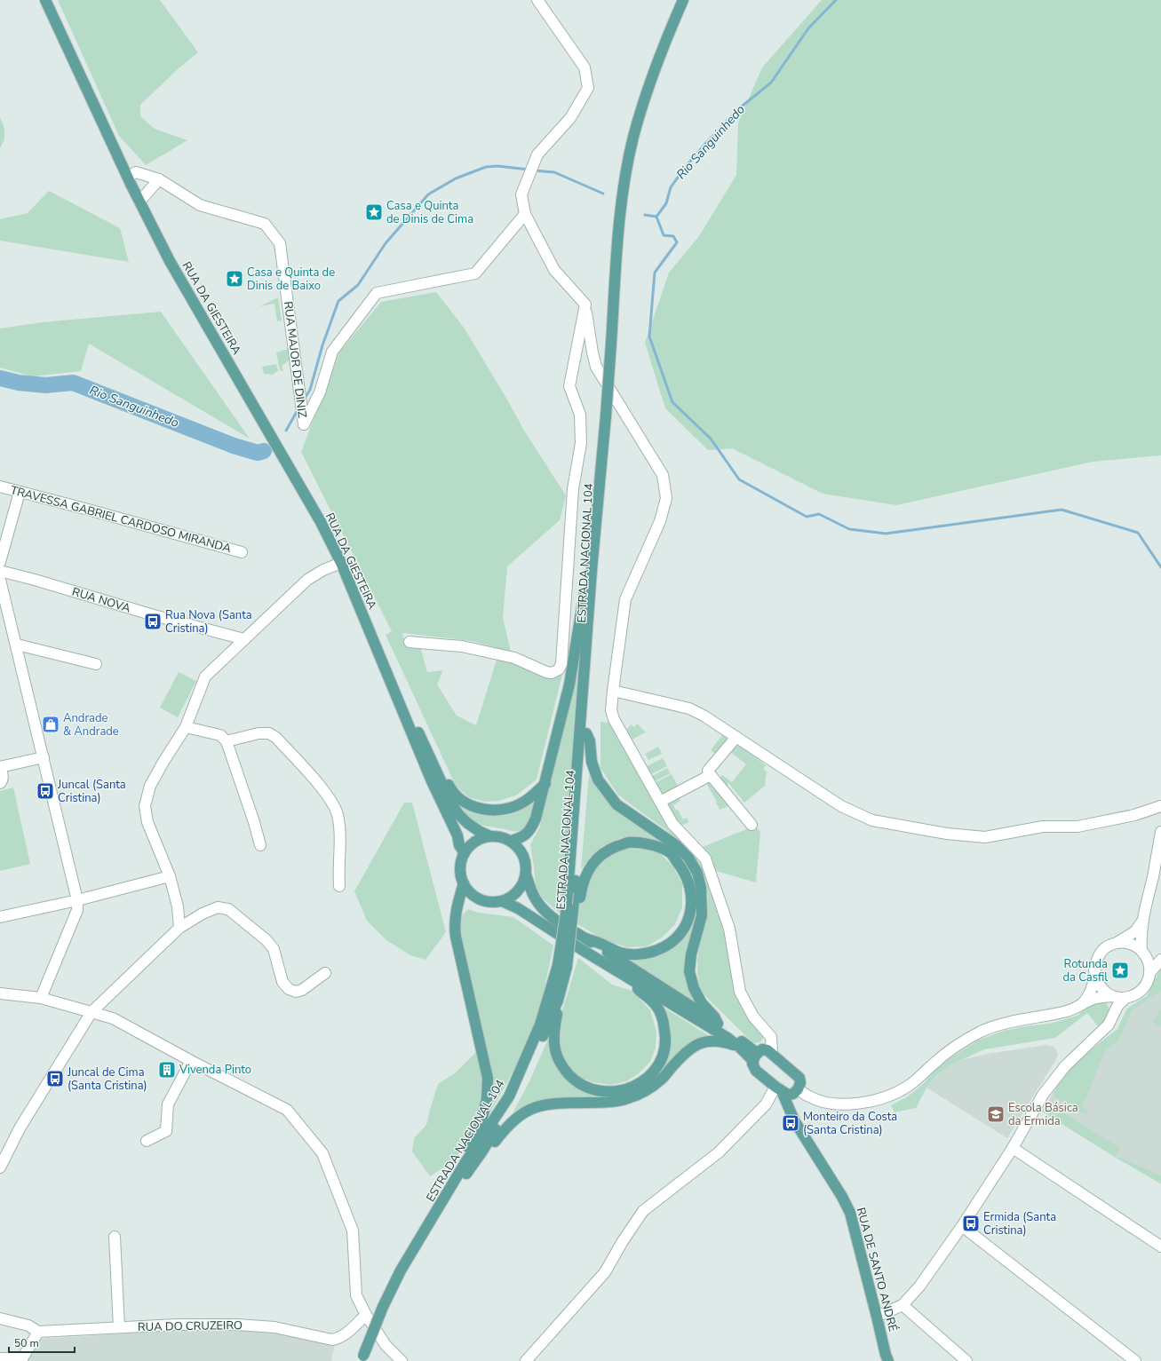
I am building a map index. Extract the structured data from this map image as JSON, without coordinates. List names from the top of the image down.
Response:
{
  "streets": {
    "main road": ["RUA DA GIESTEIRA", "ESTRADA NACIONAL 104", "RUA DE SANTO ANDRÉ"],
    "street": [
      "RUA MAJOR DE DINIZ",
      "TRAVESSA GABRIEL CARDOSO MIRANDA",
      "RUA NOVA",
      "RUA DO CRUZEIRO"
    ]
  },
  "crossings": [
    ["RUA DA GIESTEIRA", "RUA MAJOR DE DINIZ"]
  ],
  "water": ["Rio Sanguinhedo"],
  "places": {
    "place": ["Casa e Quinta de Dinis de Cima", "Casa e Quinta de Dinis de Baixo", "Rotunda da Casfil"],
    "bus stop": [
      "Rua Nova (Santa Cristina)",
      "Juncal (Santa Cristina)",
      "Juncal de Cima (Santa Cristina)",
      "Monteiro da Costa (Santa Cristina)",
      "Ermida (Santa Cristina)"
    ],
    "shop": ["Andrade & Andrade"],
    "building": ["Vivenda Pinto"],
    "school or university": ["Escola Básica da Ermida"]
  },
  "scale_bar": "50 m"
}
